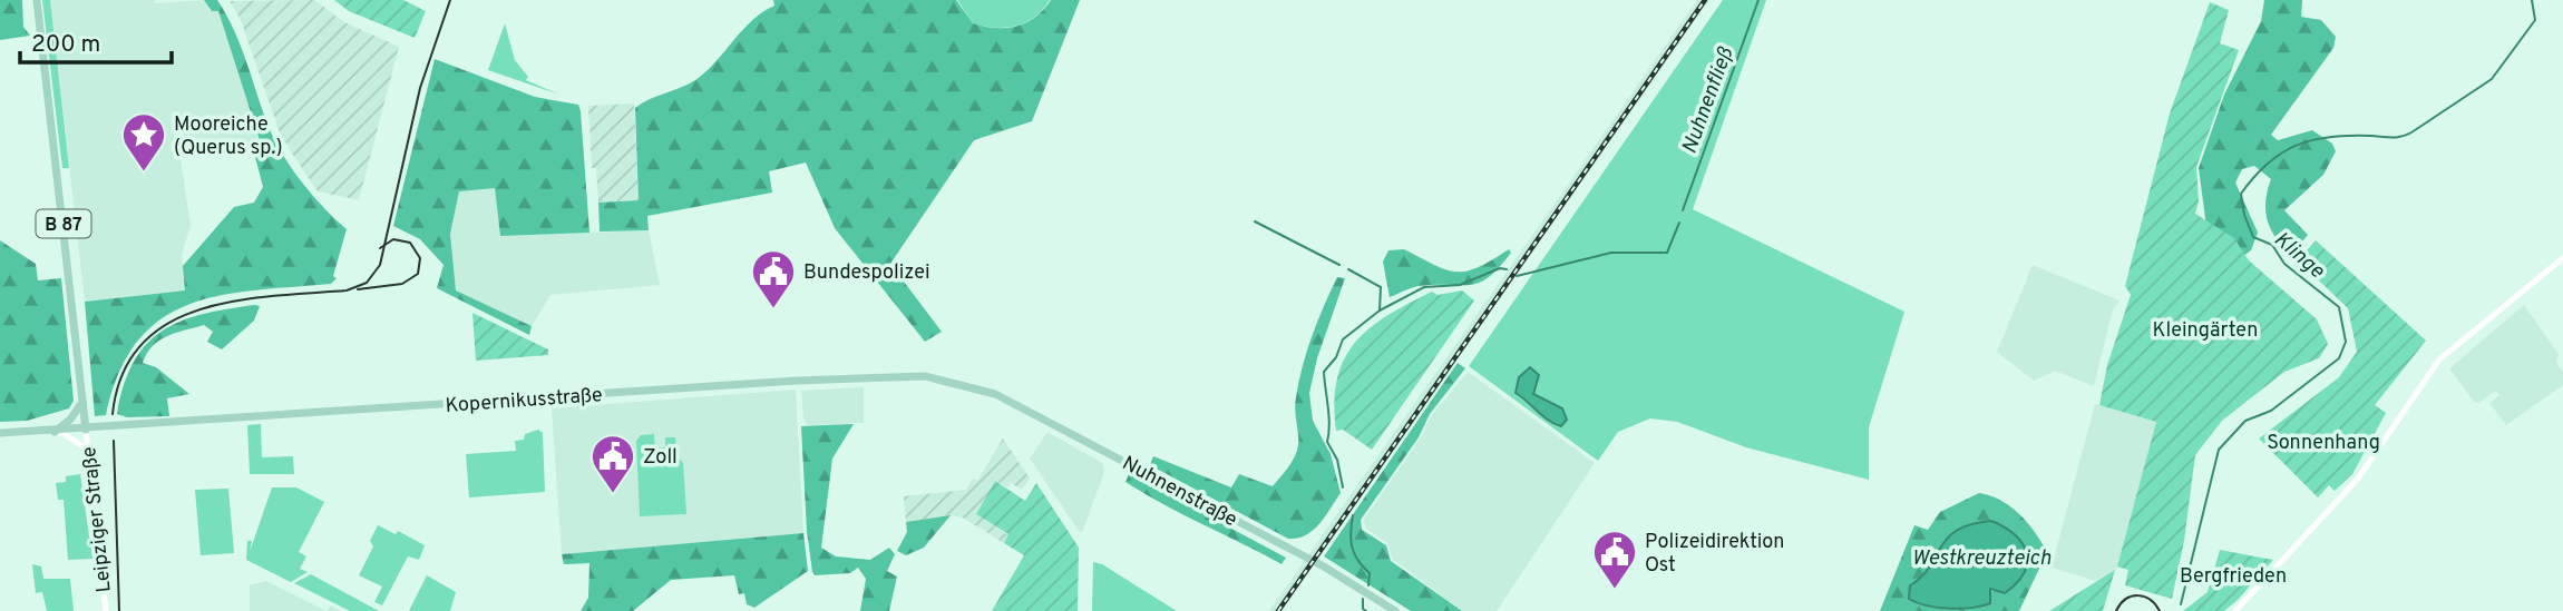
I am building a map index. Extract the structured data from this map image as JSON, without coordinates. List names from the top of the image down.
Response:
{
  "streets": {
    "main road": ["B 87", "Kopernikusstraße", "Nuhnenstraße"],
    "street": ["Leipziger Straße"]
  },
  "crossings": [
    ["B 87", "Kopernikusstraße"],
    ["B 87", "Leipziger Straße"],
    ["Kopernikusstraße", "Nuhnenstraße"],
    ["Kopernikusstraße", "Leipziger Straße"]
  ],
  "water": ["Nuhnenfließ", "Klinge", "Westkreuzteich"],
  "parks": ["Kleingärten", "Sonnenhang", "Bergfrieden"],
  "places": {
    "place": ["Mooreiche (Querus sp.)"],
    "public building": ["Bundespolizei", "Zoll", "Polizeidirektion Ost"]
  },
  "scale_bar": "200 m"
}
